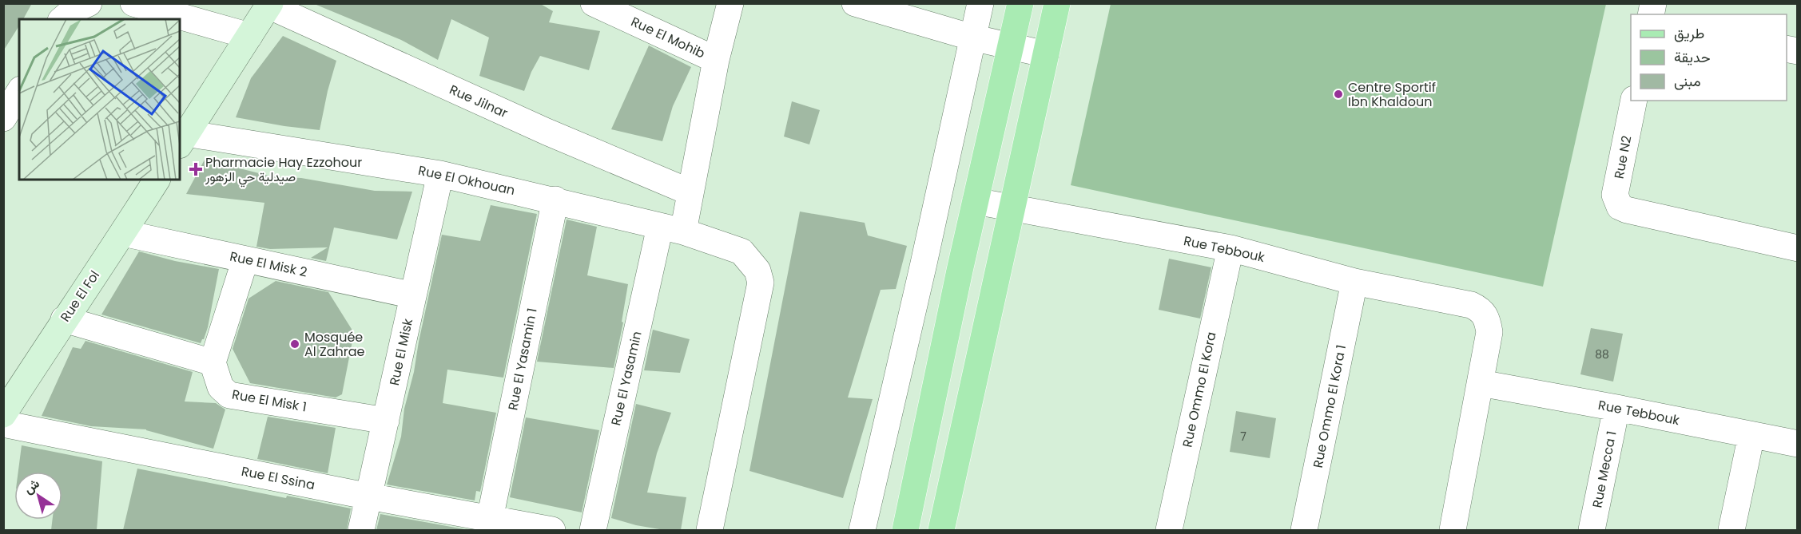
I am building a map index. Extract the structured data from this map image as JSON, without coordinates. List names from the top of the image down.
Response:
{
  "streets": {
    "street": [
      "Rue El Mohib",
      "Rue Jilnar",
      "Rue N2",
      "Rue El Okhouan",
      "Rue Tebbouk",
      "Rue El Misk 2",
      "Rue El Fol",
      "Rue El Misk",
      "Rue El Yasamin 1",
      "Rue El Yasamin",
      "Rue Ommo El Kora",
      "Rue El Misk 1",
      "Rue Ommo El Kora 1",
      "Rue Mecca 1",
      "Rue El Ssina"
    ]
  },
  "crossings": [
    ["Rue El Mohib", "Rue El Yasamin"],
    ["Rue Jilnar", "Rue El Yasamin"],
    ["Rue El Okhouan", "Rue El Misk"],
    ["Rue El Okhouan", "Rue El Yasamin 1"],
    ["Rue El Okhouan", "Rue El Yasamin"],
    ["Rue Tebbouk", "Rue Ommo El Kora"],
    ["Rue Tebbouk", "Rue Ommo El Kora 1"],
    ["Rue Tebbouk", "Rue Mecca 1"],
    ["Rue El Misk 2", "Rue El Fol"],
    ["Rue El Misk 2", "Rue El Misk"],
    ["Rue El Misk", "Rue El Misk 1"],
    ["Rue El Misk", "Rue El Ssina"],
    ["Rue El Yasamin 1", "Rue El Ssina"]
  ],
  "places": {
    "other": ["Centre Sportif Ibn Khaldoun", "Mosquée Al Zahrae"],
    "health": ["Pharmacie Hay Ezzohour صيدلية حي الزهور"]
  },
  "house_numbers": ["88", "7"],
  "legend": ["طريق", "حديقة", "مبنى"],
  "north": "top left"
}
